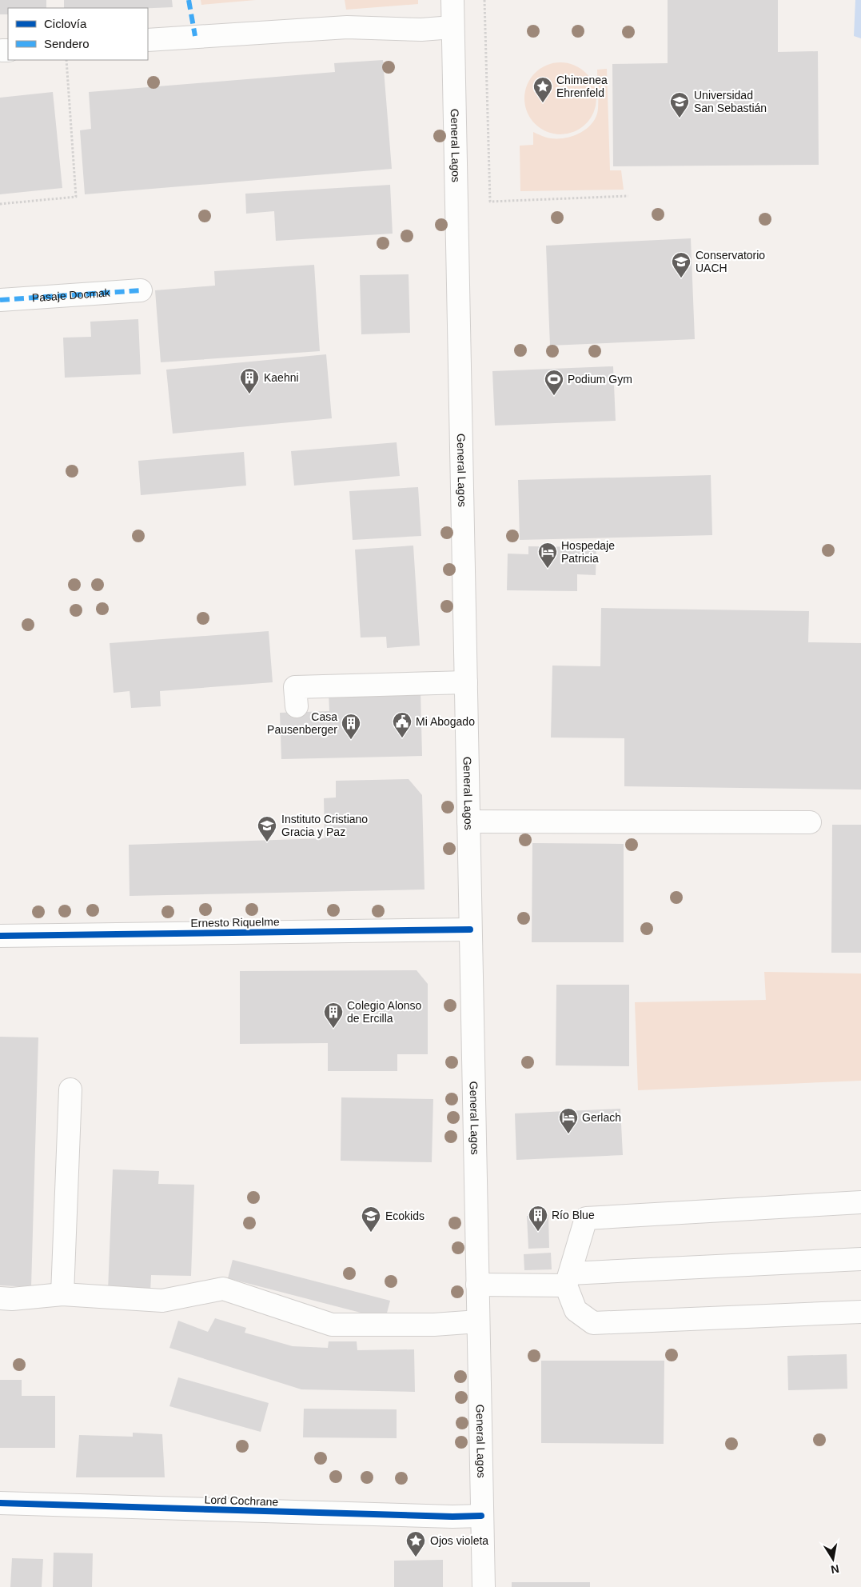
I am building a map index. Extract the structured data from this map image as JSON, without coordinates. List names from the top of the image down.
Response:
{
  "streets": {
    "main road": [
      "General Lagos",
      "Pasaje Docmak",
      "Ernesto Riquelme",
      "Lord Cochrane"
    ]
  },
  "crossings": [
    ["General Lagos", "Ernesto Riquelme"],
    ["General Lagos", "Lord Cochrane"]
  ],
  "places": {
    "place": ["Chimenea Ehrenfeld", "Ojos violeta"],
    "school or university": [
      "Universidad San Sebastián",
      "Conservatorio UACH",
      "Instituto Cristiano Gracia y Paz",
      "Ecokids"
    ],
    "building": [
      "Kaehni",
      "Casa Pausenberger",
      "Colegio Alonso de Ercilla",
      "Río Blue"
    ],
    "sports": ["Podium Gym"],
    "hotel": ["Hospedaje Patricia", "Gerlach"],
    "public building": ["Mi Abogado"]
  },
  "legend": ["Ciclovía", "Sendero"],
  "north": "bottom"
}
